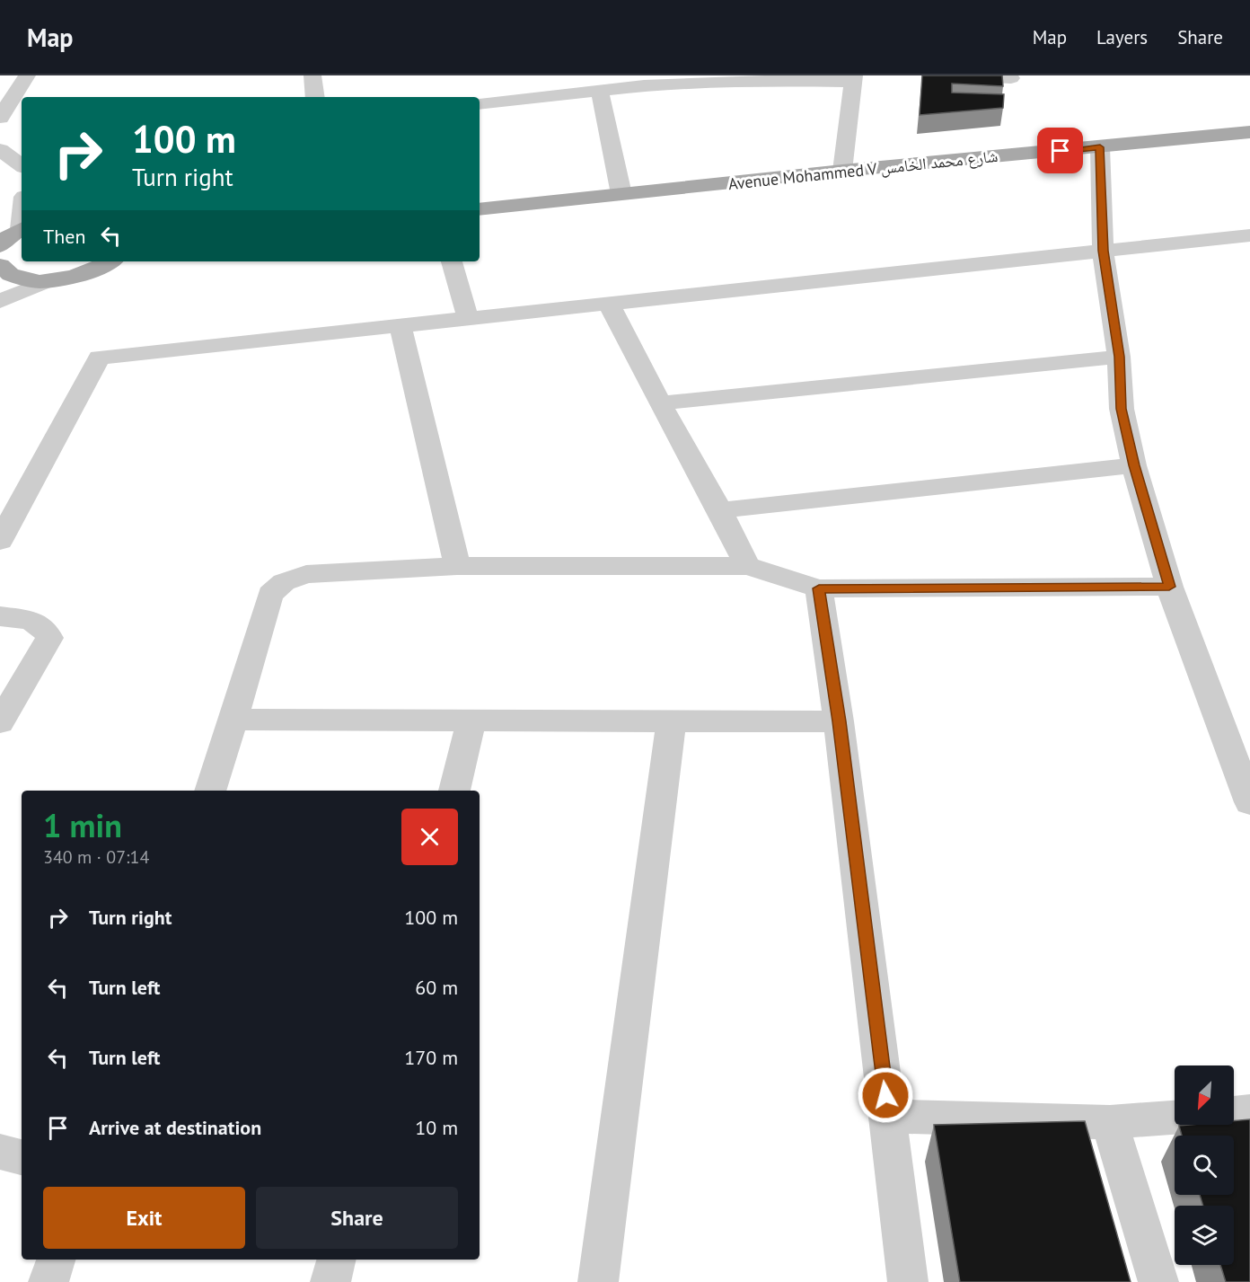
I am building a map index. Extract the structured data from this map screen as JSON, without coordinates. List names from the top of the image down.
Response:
{
  "streets": {
    "main road": ["Avenue Mohammed V شارع محمد الخامس"]
  },
  "north": "bottom left",
  "page": {
    "header": "Map",
    "nav": ["Map", "Layers", "Share"],
    "turn": ["100 m", "Turn right"],
    "then": "Then",
    "heading": ["1 min", "340 m · 07:14"],
    "list": [
      {
        "name": "Turn right",
        "value": "100 m"
      },
      {
        "name": "Turn left",
        "value": "60 m"
      },
      {
        "name": "Turn left",
        "value": "170 m"
      },
      {
        "name": "Arrive at destination",
        "value": "10 m"
      }
    ],
    "buttons": ["Exit", "Share"]
  }
}
